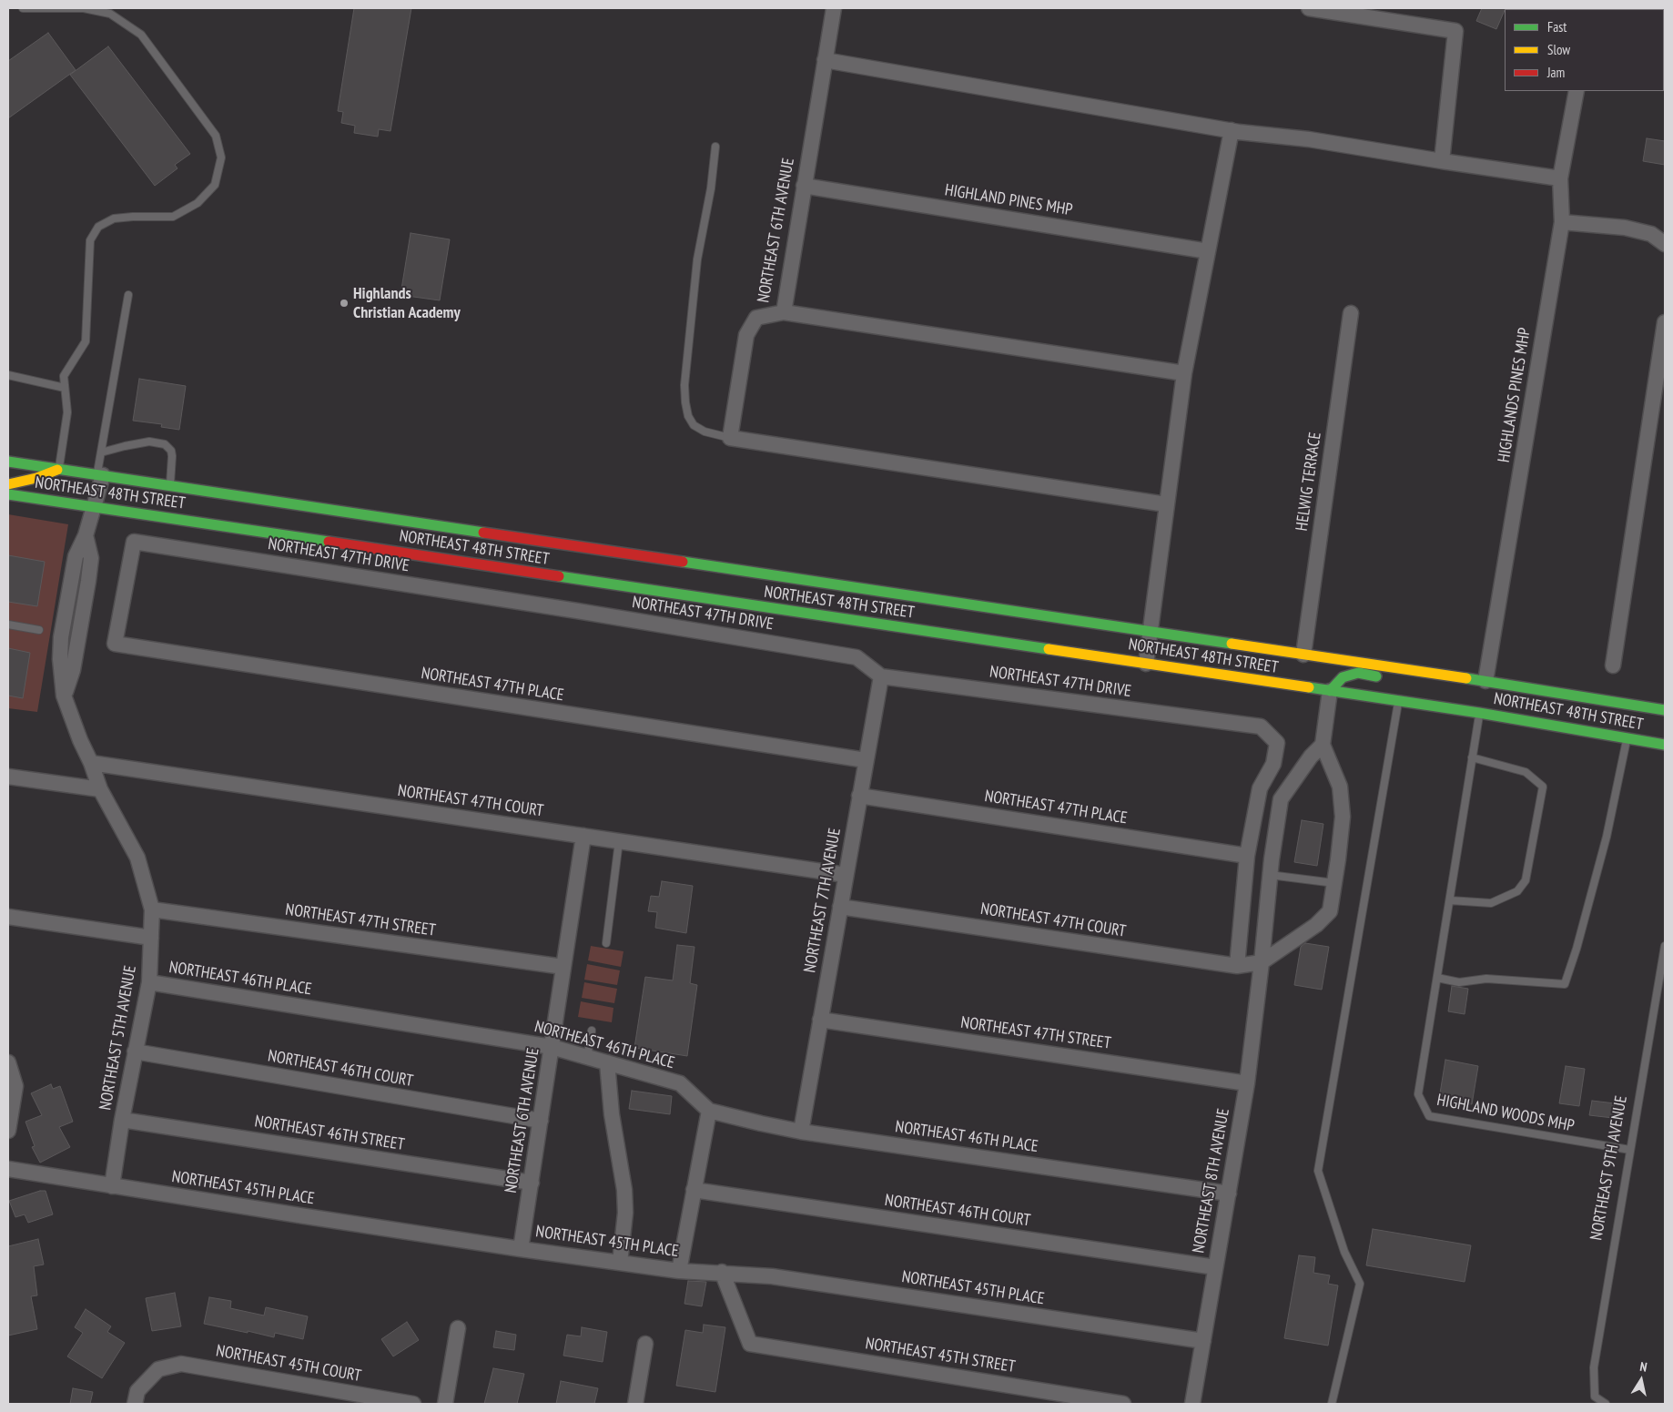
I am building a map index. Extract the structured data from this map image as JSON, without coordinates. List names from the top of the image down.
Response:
{
  "streets": {
    "main road": ["NORTHEAST 48TH STREET"],
    "street": [
      "HIGHLAND PINES MHP",
      "NORTHEAST 6TH AVENUE",
      "HIGHLANDS PINES MHP",
      "HELWIG TERRACE",
      "NORTHEAST 47TH DRIVE",
      "NORTHEAST 47TH PLACE",
      "NORTHEAST 47TH COURT",
      "NORTHEAST 7TH AVENUE",
      "NORTHEAST 47TH STREET",
      "NORTHEAST 46TH PLACE",
      "NORTHEAST 5TH AVENUE",
      "NORTHEAST 46TH COURT",
      "NORTHEAST 46TH STREET",
      "NORTHEAST 8TH AVENUE",
      "NORTHEAST 45TH PLACE",
      "NORTHEAST 45TH STREET",
      "NORTHEAST 45TH COURT"
    ],
    "lane": ["HIGHLAND WOODS MHP", "NORTHEAST 9TH AVENUE"]
  },
  "crossings": [
    ["HIGHLAND PINES MHP", "NORTHEAST 6TH AVENUE"],
    ["NORTHEAST 6TH AVENUE", "NORTHEAST 47TH COURT"],
    ["NORTHEAST 6TH AVENUE", "NORTHEAST 47TH STREET"],
    ["NORTHEAST 6TH AVENUE", "NORTHEAST 46TH PLACE"],
    ["NORTHEAST 6TH AVENUE", "NORTHEAST 46TH COURT"],
    ["NORTHEAST 6TH AVENUE", "NORTHEAST 46TH STREET"],
    ["NORTHEAST 6TH AVENUE", "NORTHEAST 45TH PLACE"],
    ["HIGHLANDS PINES MHP", "NORTHEAST 48TH STREET"],
    ["HELWIG TERRACE", "NORTHEAST 48TH STREET"],
    ["NORTHEAST 48TH STREET", "NORTHEAST 5TH AVENUE"],
    ["NORTHEAST 48TH STREET", "HIGHLAND WOODS MHP"],
    ["NORTHEAST 47TH DRIVE", "NORTHEAST 47TH PLACE"],
    ["NORTHEAST 47TH DRIVE", "NORTHEAST 7TH AVENUE"],
    ["NORTHEAST 47TH PLACE", "NORTHEAST 7TH AVENUE"],
    ["NORTHEAST 47TH COURT", "NORTHEAST 7TH AVENUE"],
    ["NORTHEAST 47TH COURT", "NORTHEAST 5TH AVENUE"],
    ["NORTHEAST 47TH COURT", "NORTHEAST 8TH AVENUE"],
    ["NORTHEAST 7TH AVENUE", "NORTHEAST 47TH STREET"],
    ["NORTHEAST 7TH AVENUE", "NORTHEAST 46TH PLACE"],
    ["NORTHEAST 47TH STREET", "NORTHEAST 5TH AVENUE"],
    ["NORTHEAST 47TH STREET", "NORTHEAST 8TH AVENUE"],
    ["NORTHEAST 46TH PLACE", "NORTHEAST 5TH AVENUE"],
    ["NORTHEAST 46TH PLACE", "NORTHEAST 8TH AVENUE"],
    ["NORTHEAST 5TH AVENUE", "NORTHEAST 46TH COURT"],
    ["NORTHEAST 5TH AVENUE", "NORTHEAST 46TH STREET"],
    ["NORTHEAST 5TH AVENUE", "NORTHEAST 45TH PLACE"],
    ["NORTHEAST 46TH COURT", "NORTHEAST 8TH AVENUE"],
    ["HIGHLAND WOODS MHP", "NORTHEAST 9TH AVENUE"],
    ["NORTHEAST 8TH AVENUE", "NORTHEAST 45TH PLACE"],
    ["NORTHEAST 45TH PLACE", "NORTHEAST 45TH STREET"]
  ],
  "places": ["Highlands Christian Academy"],
  "legend": ["Fast", "Slow", "Jam"],
  "north": "top"
}
